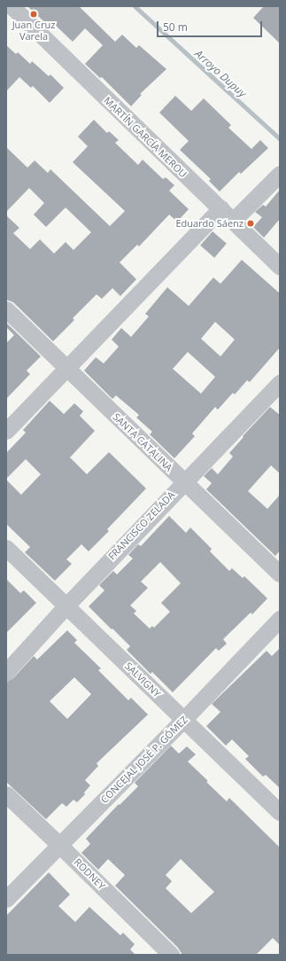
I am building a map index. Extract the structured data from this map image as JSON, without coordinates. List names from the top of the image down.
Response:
{
  "streets": {
    "street": [
      "MARTÍN GARCÍA MEROU",
      "SANTA CATALINA",
      "FRANCISCO ZELADA",
      "SALVIGNY",
      "CONCEJAL JOSÉ P. GÓMEZ",
      "RODNEY"
    ]
  },
  "crossings": [
    ["SANTA CATALINA", "FRANCISCO ZELADA"],
    ["FRANCISCO ZELADA", "SALVIGNY"],
    ["SALVIGNY", "CONCEJAL JOSÉ P. GÓMEZ"],
    ["CONCEJAL JOSÉ P. GÓMEZ", "RODNEY"]
  ],
  "water": ["Arroyo Dupuy"],
  "places": ["Juan Cruz Varela", "Eduardo Sáenz"],
  "scale_bar": "50 m"
}
